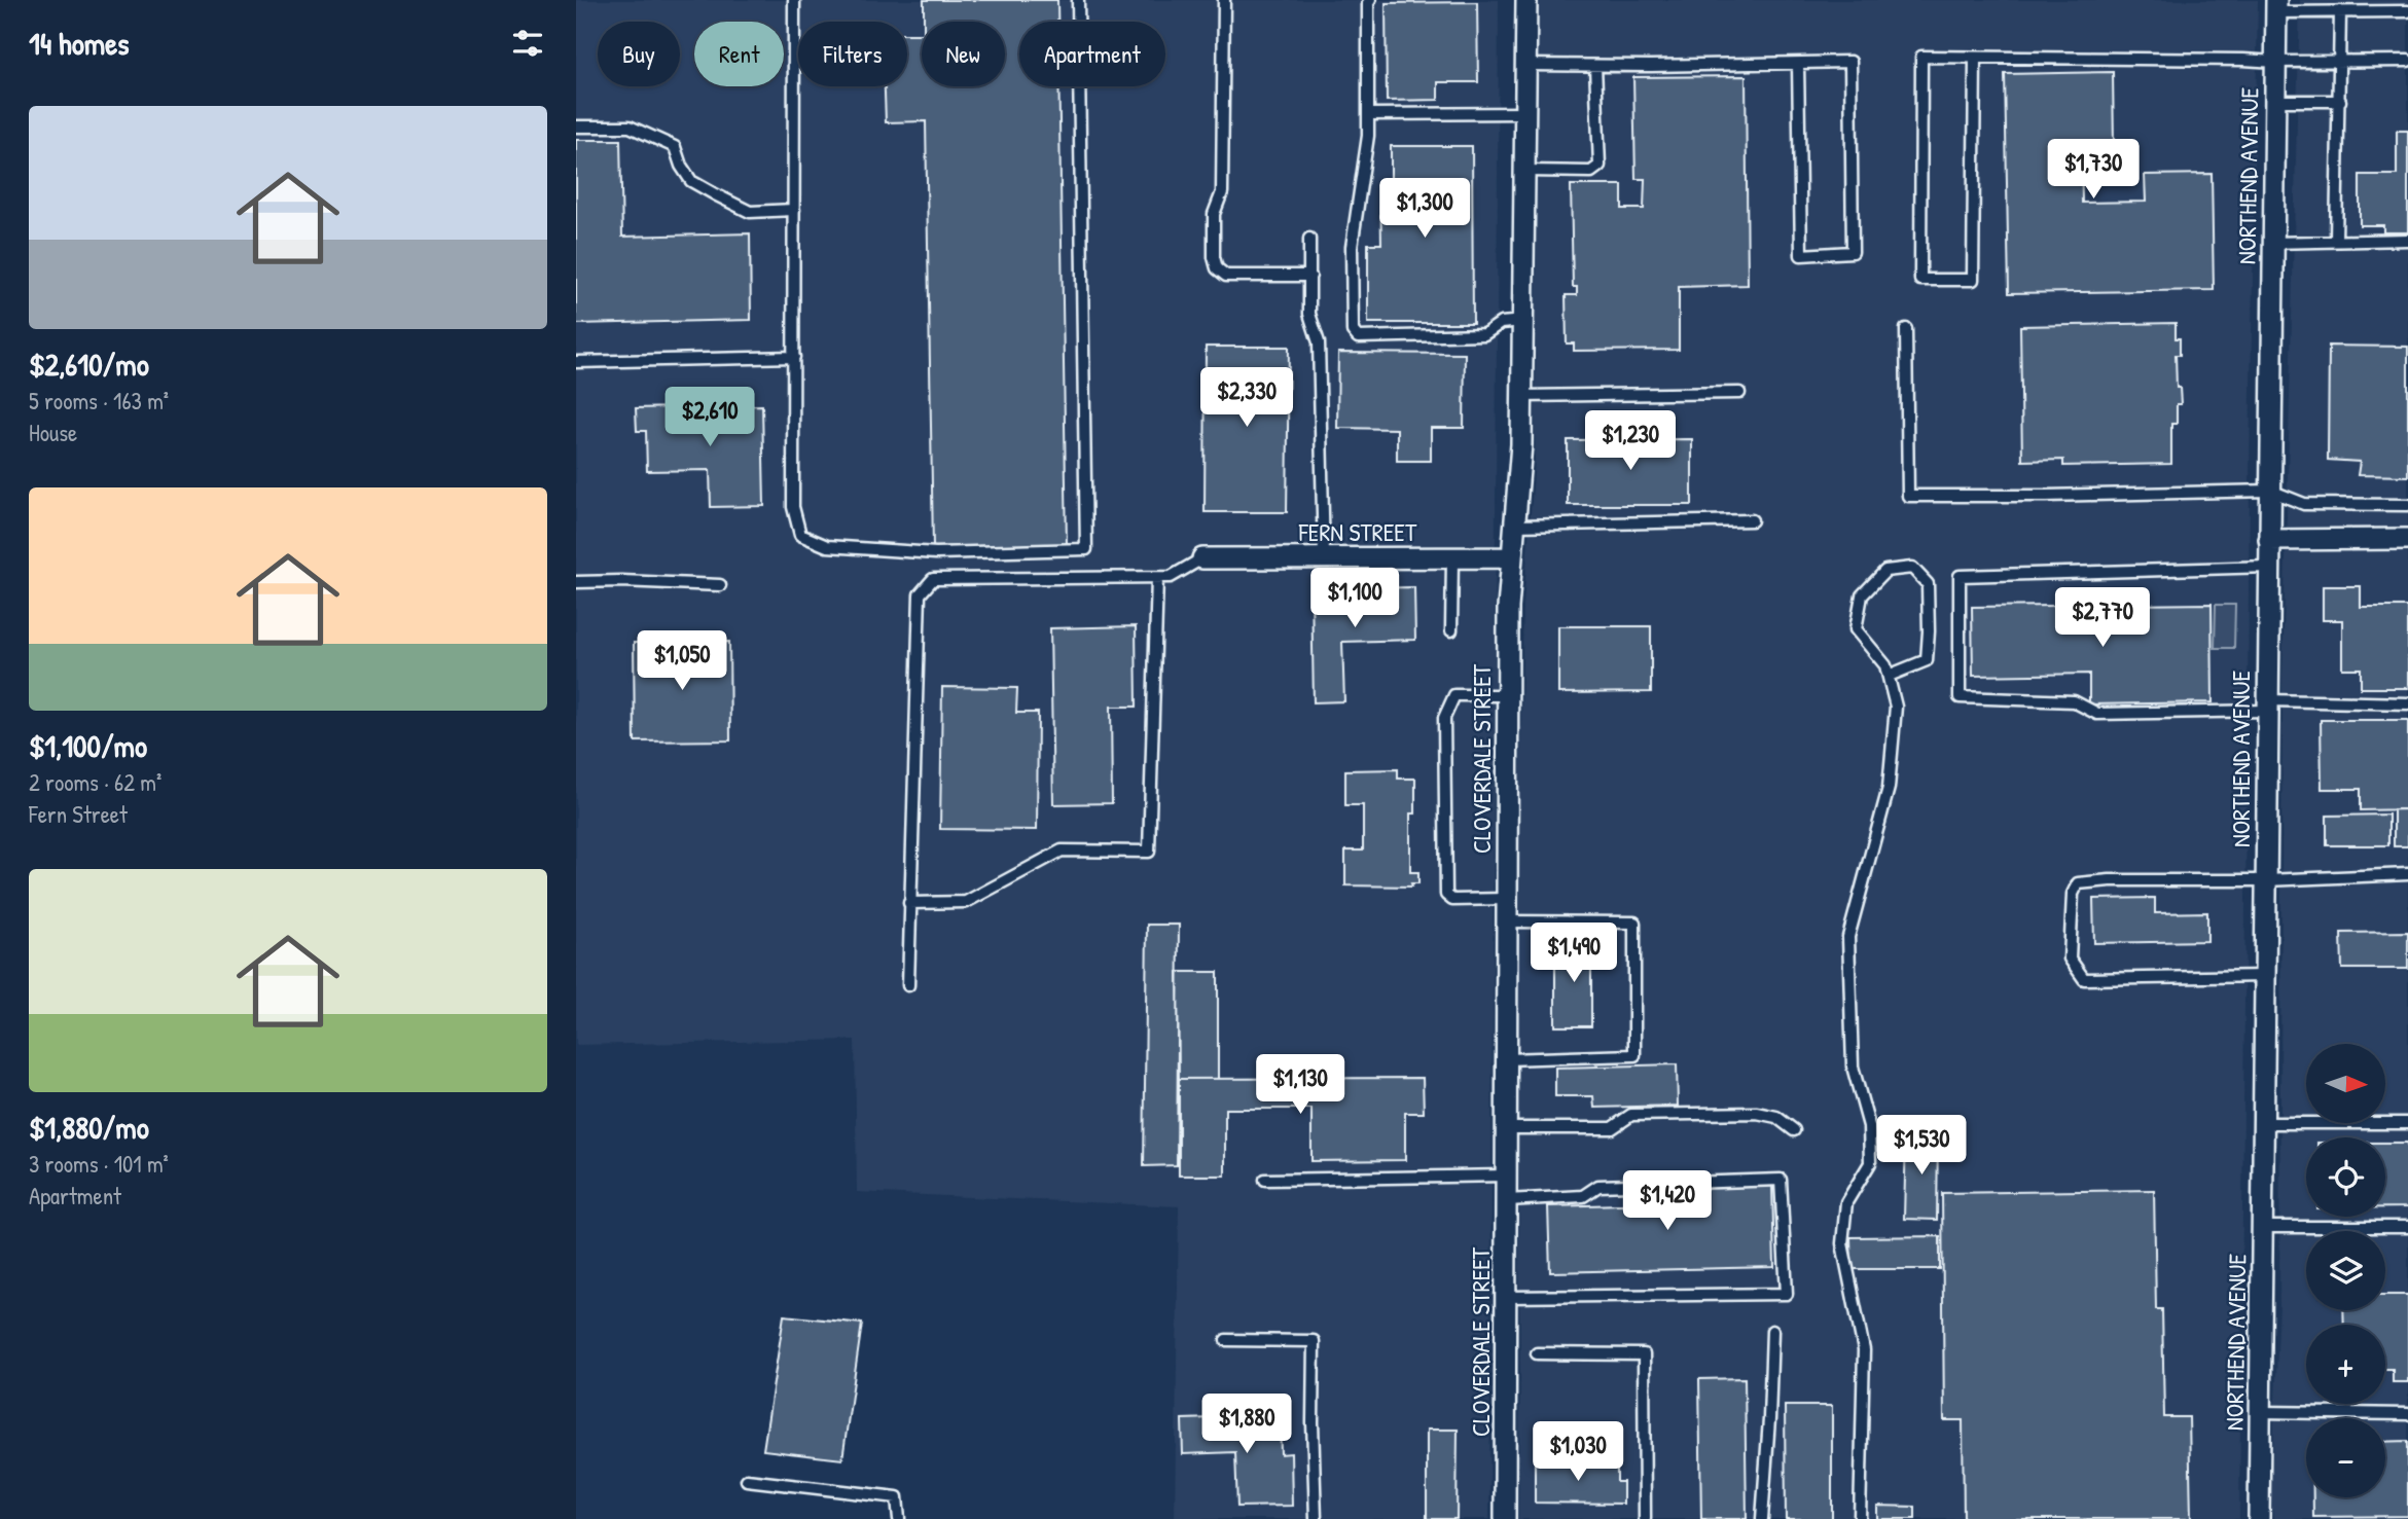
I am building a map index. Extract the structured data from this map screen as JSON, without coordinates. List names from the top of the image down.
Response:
{
  "streets": {
    "street": ["NORTHEND AVENUE", "FERN STREET", "CLOVERDALE STREET"]
  },
  "crossings": [
    ["FERN STREET", "CLOVERDALE STREET"]
  ],
  "north": "right",
  "page": {
    "heading": "14 homes",
    "chip": [
      "Buy",
      "Rent",
      "Filters",
      "New",
      "Apartment"
    ],
    "list": [
      {
        "name": "$2,610/mo",
        "note": "5 rooms · 163 m² · House"
      },
      {
        "name": "$1,100/mo",
        "note": "2 rooms · 62 m² · Fern Street"
      },
      {
        "name": "$1,880/mo",
        "note": "3 rooms · 101 m² · Apartment"
      }
    ],
    "price": [
      "$1,730",
      "$1,300",
      "$2,330",
      "$2,610",
      "$1,230",
      "$1,100",
      "$2,770",
      "$1,050",
      "$1,490",
      "$1,130",
      "$1,530",
      "$1,420",
      "$1,880",
      "$1,030"
    ],
    "map_buttons": ["+", "−"]
  }
}
